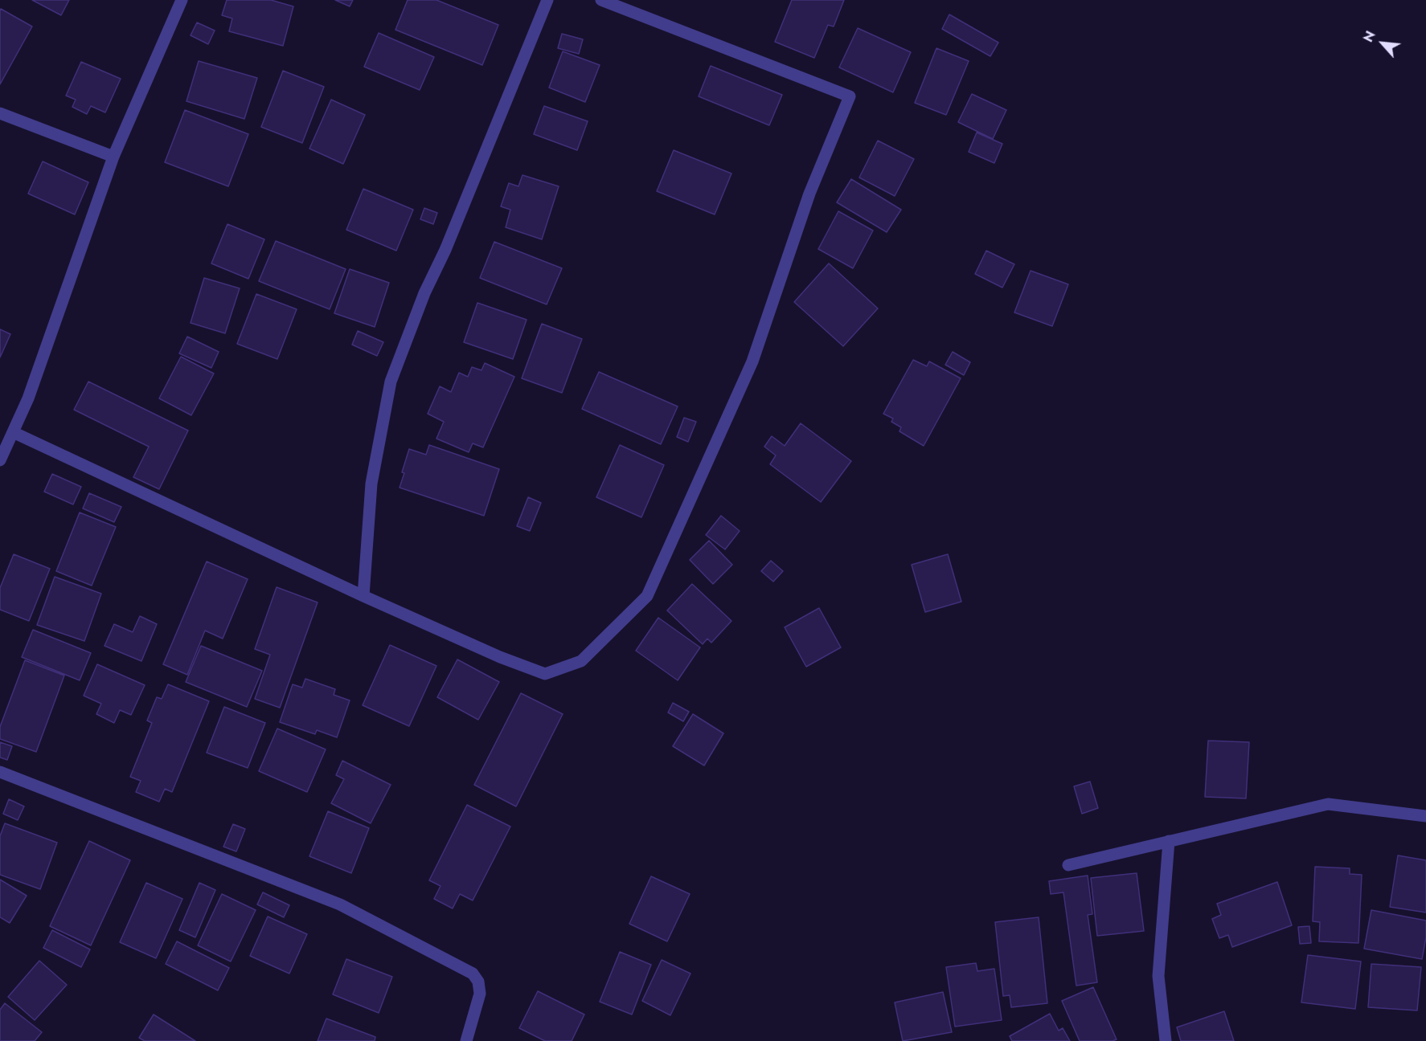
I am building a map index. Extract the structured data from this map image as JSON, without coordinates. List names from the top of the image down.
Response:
{
  "north": "top left"
}
